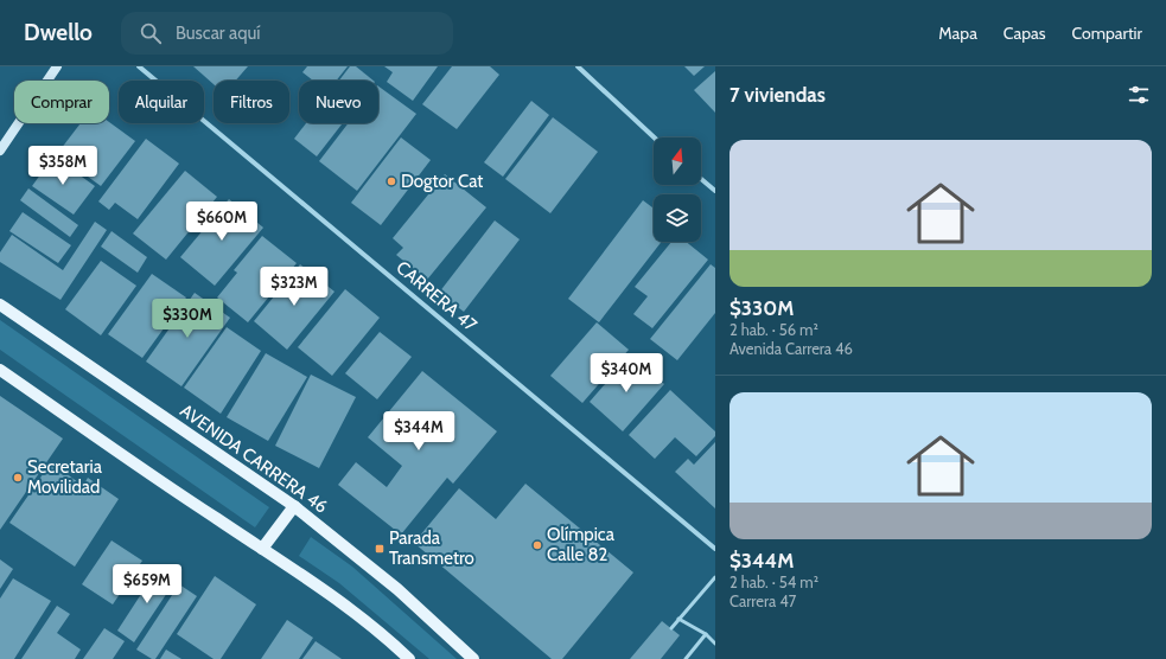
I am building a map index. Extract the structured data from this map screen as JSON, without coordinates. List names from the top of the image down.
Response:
{
  "streets": {
    "main road": ["AVENIDA CARRERA 46"],
    "street": ["CARRERA 47"]
  },
  "places": {
    "other": ["Dogtor Cat", "Secretaria Movilidad", "Olímpica Calle 82"],
    "transit": ["Parada Transmetro"]
  },
  "north": "top",
  "page": {
    "header": "Dwello",
    "search": "Buscar aquí",
    "nav": ["Mapa", "Capas", "Compartir"],
    "heading": "7 viviendas",
    "chip": [
      "Comprar",
      "Alquilar",
      "Filtros",
      "Nuevo"
    ],
    "list": [
      {
        "name": "$330M",
        "note": "2 hab. · 56 m² · Avenida Carrera 46"
      },
      {
        "name": "$344M",
        "note": "2 hab. · 54 m² · Carrera 47"
      }
    ],
    "price": [
      "$358M",
      "$660M",
      "$323M",
      "$330M",
      "$340M",
      "$344M",
      "$659M"
    ]
  }
}
